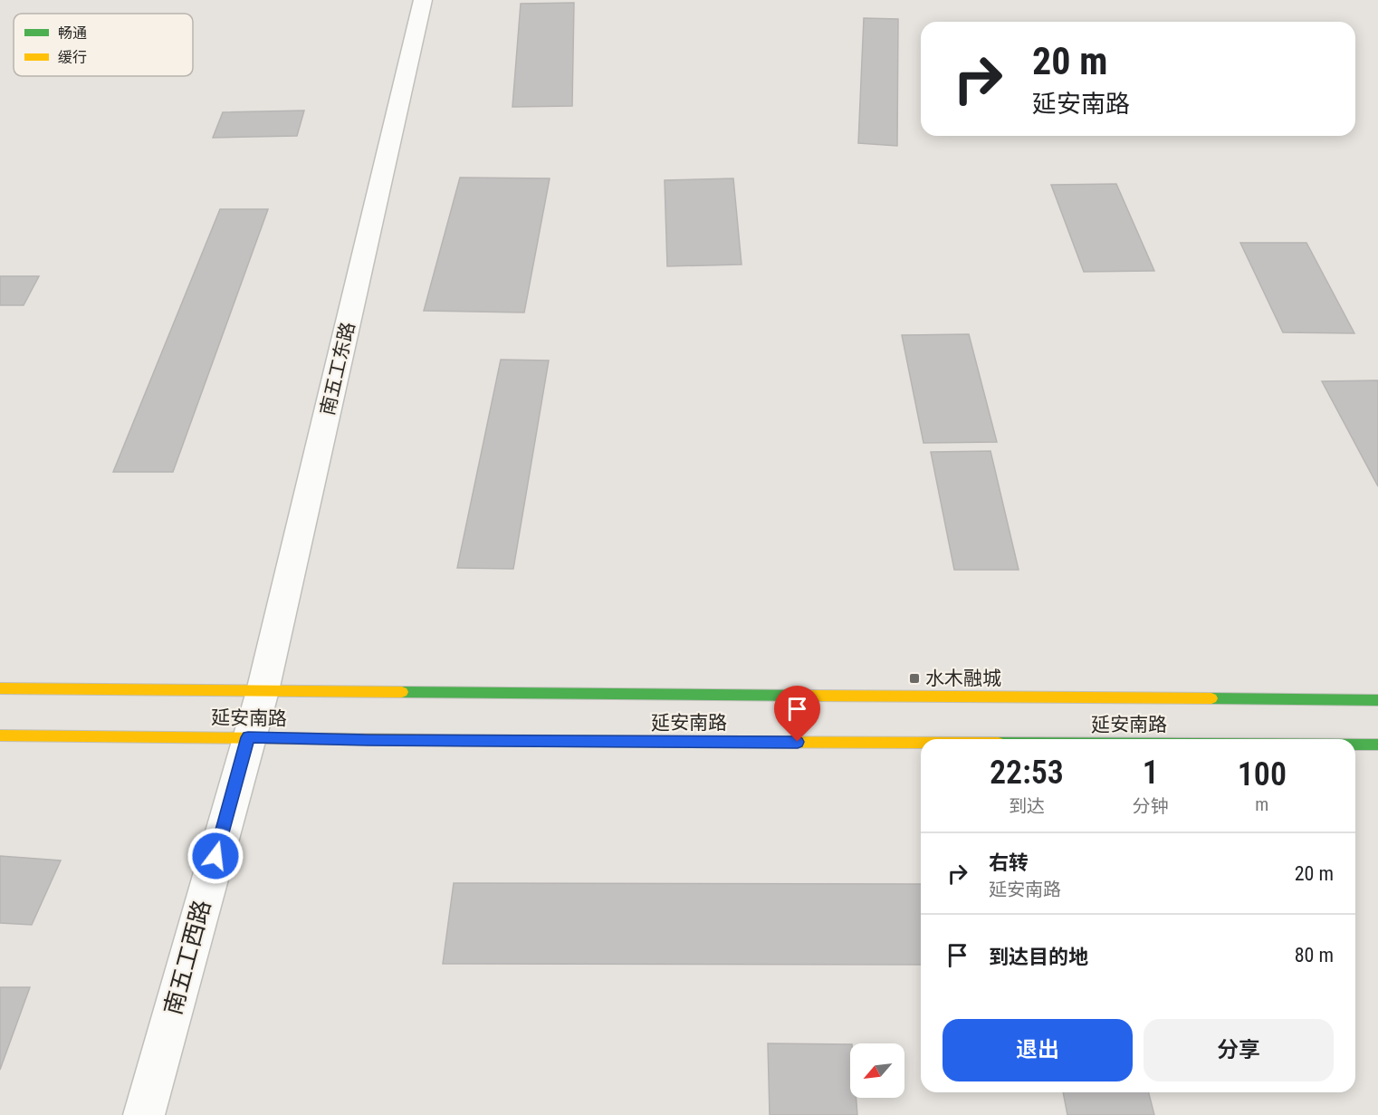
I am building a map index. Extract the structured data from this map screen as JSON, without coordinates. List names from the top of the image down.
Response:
{
  "streets": {
    "main road": ["延安南路"],
    "street": ["南五工东路", "南五工西路"]
  },
  "crossings": [
    ["南五工东路", "延安南路"],
    ["南五工东路", "南五工西路"],
    ["延安南路", "南五工西路"]
  ],
  "places": {
    "transit": ["水木融城"]
  },
  "legend": ["畅通", "缓行"],
  "north": "bottom left",
  "page": {
    "turn": ["20 m", "延安南路"],
    "eta": [
      "22:53",
      "到达",
      "1",
      "分钟",
      "100",
      "m"
    ],
    "list": [
      {
        "name": "右转",
        "note": "延安南路",
        "value": "20 m"
      },
      {
        "name": "到达目的地",
        "value": "80 m"
      }
    ],
    "buttons": ["退出", "分享"]
  }
}
